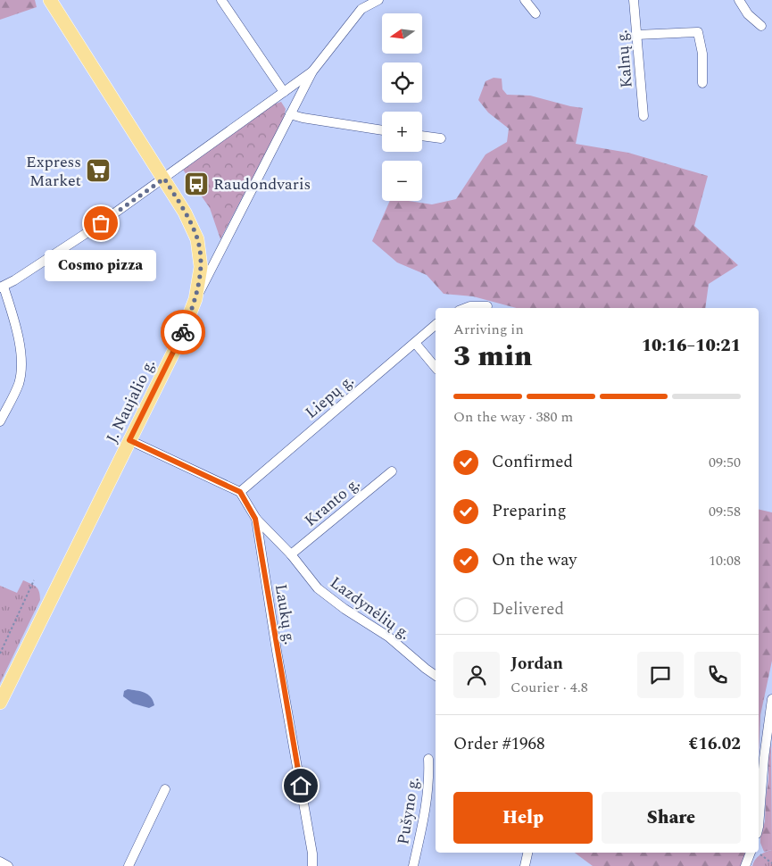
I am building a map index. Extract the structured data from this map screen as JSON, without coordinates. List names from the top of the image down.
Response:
{
  "streets": {
    "main road": ["J. Naujalio g."],
    "street": [
      "Kalnų g.",
      "Liepų g.",
      "Kranto g.",
      "Lazdynėlių g.",
      "Laukų g.",
      "Pušyno g."
    ]
  },
  "crossings": [
    ["Liepų g.", "Laukų g."],
    ["Kranto g.", "Lazdynėlių g."],
    ["Lazdynėlių g.", "Laukų g."]
  ],
  "places": {
    "supermarket": ["Express Market"],
    "bus stop": ["Raudondvaris"],
    "other": ["Cosmo pizza"]
  },
  "north": "left",
  "page": {
    "map_buttons": ["+", "−"],
    "bubble": "Cosmo pizza",
    "heading": ["3 min", "Arriving in", "10:16–10:21"],
    "panel": [
      "Jordan",
      "Courier · 4.8",
      "Order #1968",
      "€16.02"
    ],
    "bar": "On the way · 380 m",
    "list": [
      ["Confirmed", "09:50"],
      ["Preparing", "09:58"],
      ["On the way", "10:08"],
      "Delivered"
    ],
    "buttons": ["Help", "Share"]
  }
}
